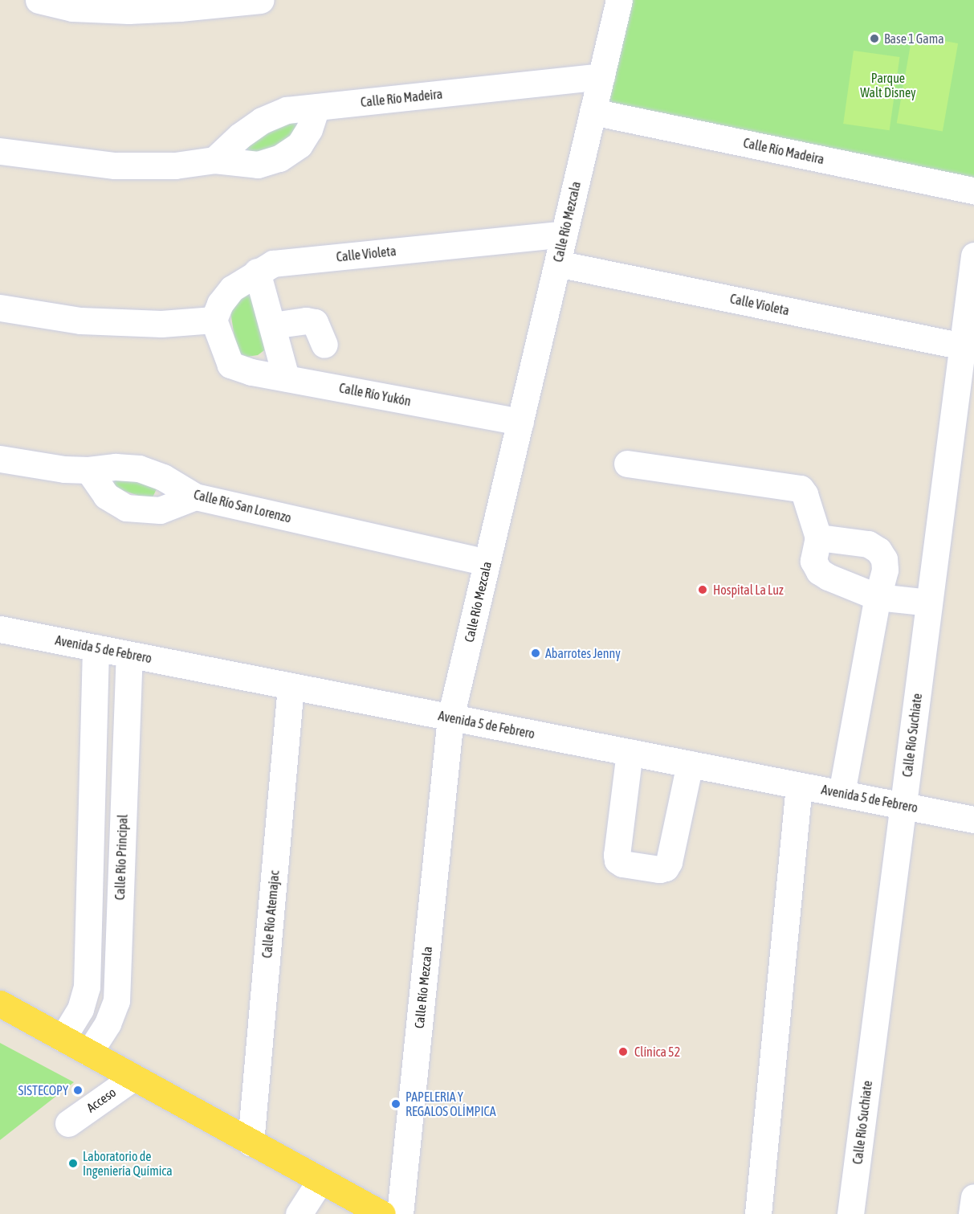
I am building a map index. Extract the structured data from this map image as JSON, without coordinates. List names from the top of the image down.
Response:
{
  "streets": {
    "street": [
      "Calle Río Madeira",
      "Calle Río Mezcala",
      "Calle Violeta",
      "Calle Río Yukón",
      "Calle Río San Lorenzo",
      "Avenida 5 de Febrero",
      "Calle Río Suchiate",
      "Calle Río Principal",
      "Calle Río Atemajac",
      "Acceso"
    ]
  },
  "crossings": [
    ["Calle Río Madeira", "Calle Río Mezcala"],
    ["Calle Río Mezcala", "Calle Violeta"],
    ["Calle Río Mezcala", "Calle Río Yukón"],
    ["Calle Río Mezcala", "Calle Río San Lorenzo"],
    ["Calle Río Mezcala", "Avenida 5 de Febrero"],
    ["Calle Violeta", "Calle Río Suchiate"],
    ["Avenida 5 de Febrero", "Calle Río Suchiate"],
    ["Avenida 5 de Febrero", "Calle Río Principal"],
    ["Avenida 5 de Febrero", "Calle Río Atemajac"]
  ],
  "parks": ["Parque Walt Disney"],
  "places": [
    "Base 1 Gama",
    "Hospital La Luz",
    "Abarrotes Jenny",
    "Clínica 52",
    "SISTECOPY",
    "PAPELERIA Y REGALOS OLÍMPICA",
    "Laboratorio de Ingeniería Química"
  ]
}
